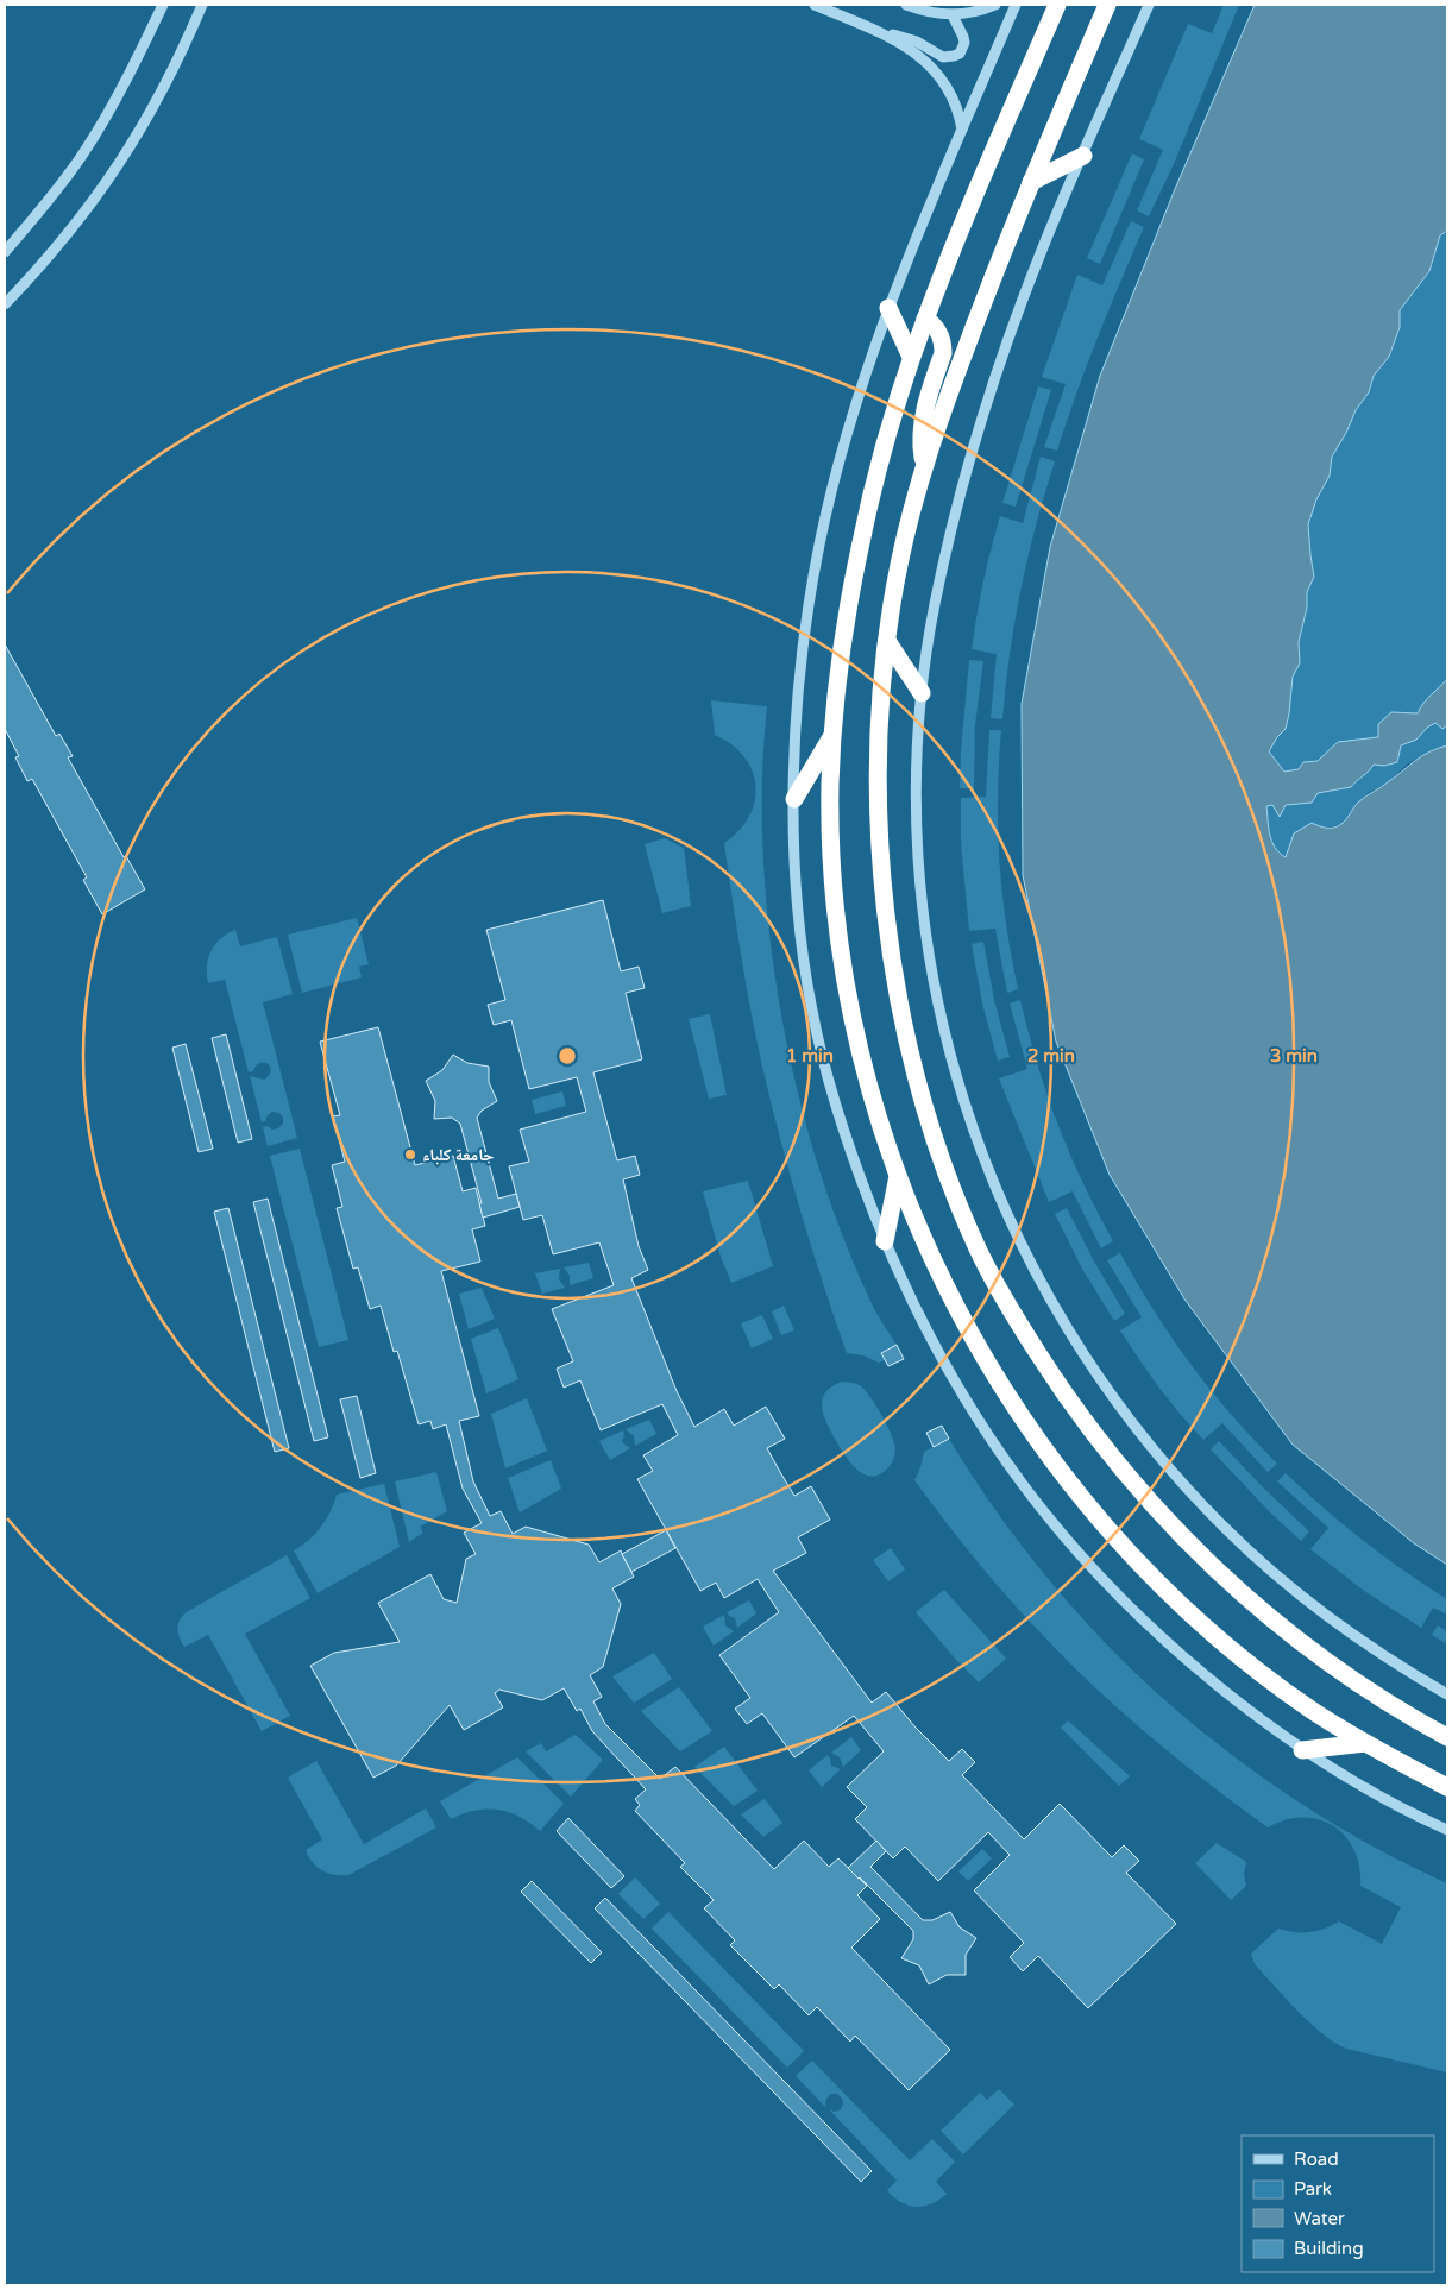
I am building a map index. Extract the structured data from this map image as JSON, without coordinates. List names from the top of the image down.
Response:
{
  "places": ["جامعة كلباء"],
  "legend": [
    "Road",
    "Park",
    "Water",
    "Building"
  ],
  "rings": ["1 min", "2 min", "3 min"]
}
